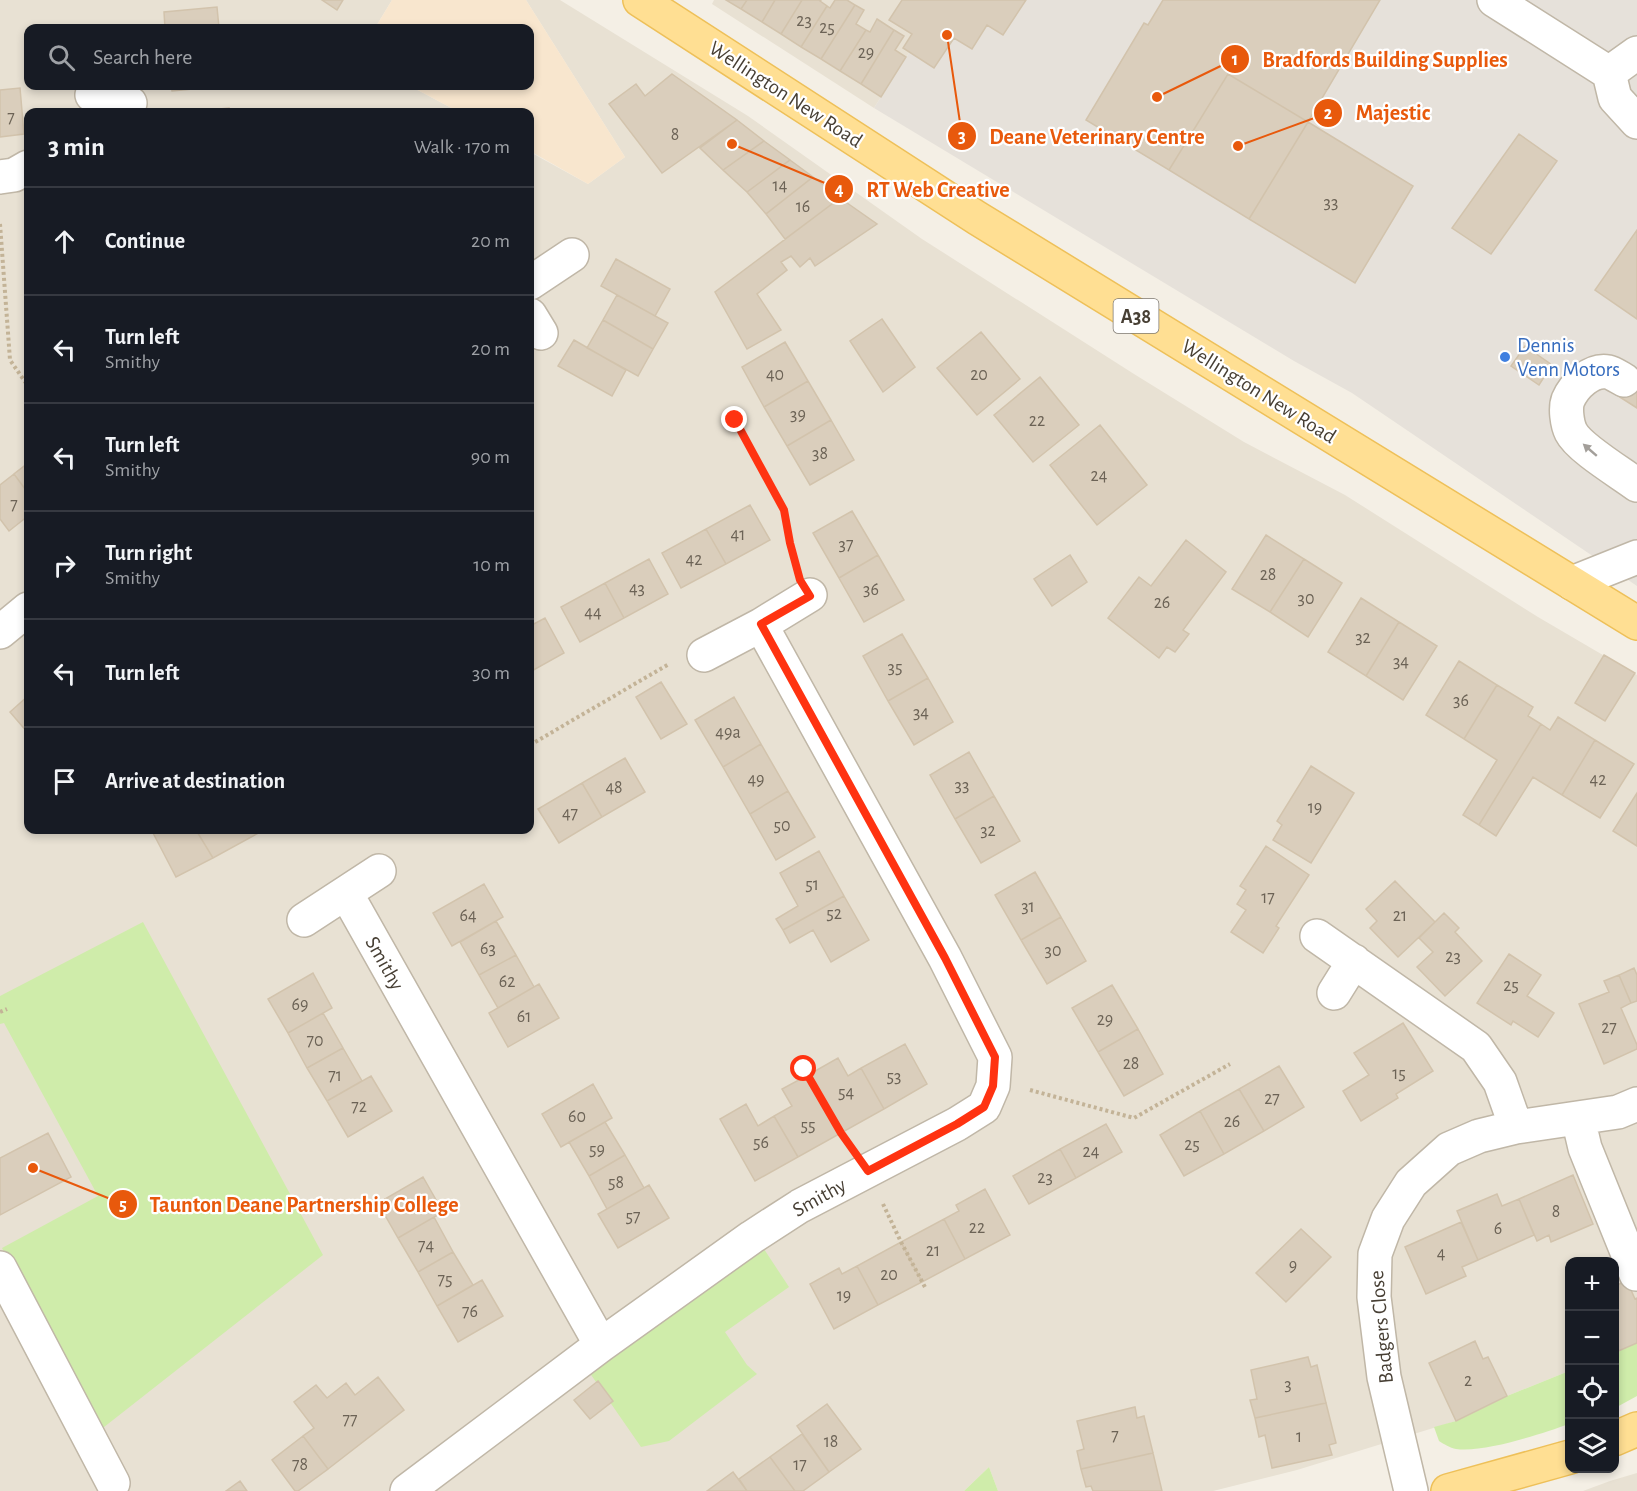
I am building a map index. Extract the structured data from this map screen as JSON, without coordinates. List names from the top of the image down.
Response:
{
  "streets": {
    "main road": ["Wellington New Road", "A38"],
    "street": ["Smithy", "Badgers Close"]
  },
  "places": [
    "Deane Veterinary Centre",
    "Bradfords Building Supplies",
    "RT Web Creative",
    "Majestic",
    "Dennis Venn Motors",
    "Taunton Deane Partnership College"
  ],
  "house_numbers": [
    "23",
    "25",
    "29",
    "7",
    "8",
    "14",
    "33",
    "16",
    "40",
    "20",
    "39",
    "22",
    "38",
    "24",
    "7",
    "41",
    "37",
    "42",
    "28",
    "43",
    "36",
    "30",
    "26",
    "44",
    "32",
    "34",
    "35",
    "36",
    "34",
    "49a",
    "49",
    "42",
    "33",
    "48",
    "19",
    "47",
    "50",
    "32",
    "51",
    "17",
    "31",
    "52",
    "64",
    "21",
    "63",
    "30",
    "23",
    "62",
    "25",
    "69",
    "61",
    "29",
    "27",
    "70",
    "28",
    "15",
    "71",
    "53",
    "54",
    "27",
    "72",
    "60",
    "26",
    "55",
    "56",
    "25",
    "59",
    "24",
    "23",
    "58",
    "8",
    "57",
    "22",
    "6",
    "74",
    "21",
    "4",
    "9",
    "20",
    "75",
    "19",
    "76",
    "2",
    "3",
    "77",
    "7",
    "1",
    "18",
    "78",
    "17"
  ],
  "page": {
    "search": "Search here",
    "heading": ["3 min", "Walk · 170 m"],
    "list": [
      ["Continue", "20 m"],
      ["Turn left", "Smithy", "20 m"],
      ["Turn left", "Smithy", "90 m"],
      ["Turn right", "Smithy", "10 m"],
      ["Turn left", "30 m"],
      "Arrive at destination"
    ],
    "map_buttons": ["+", "−"]
  }
}
